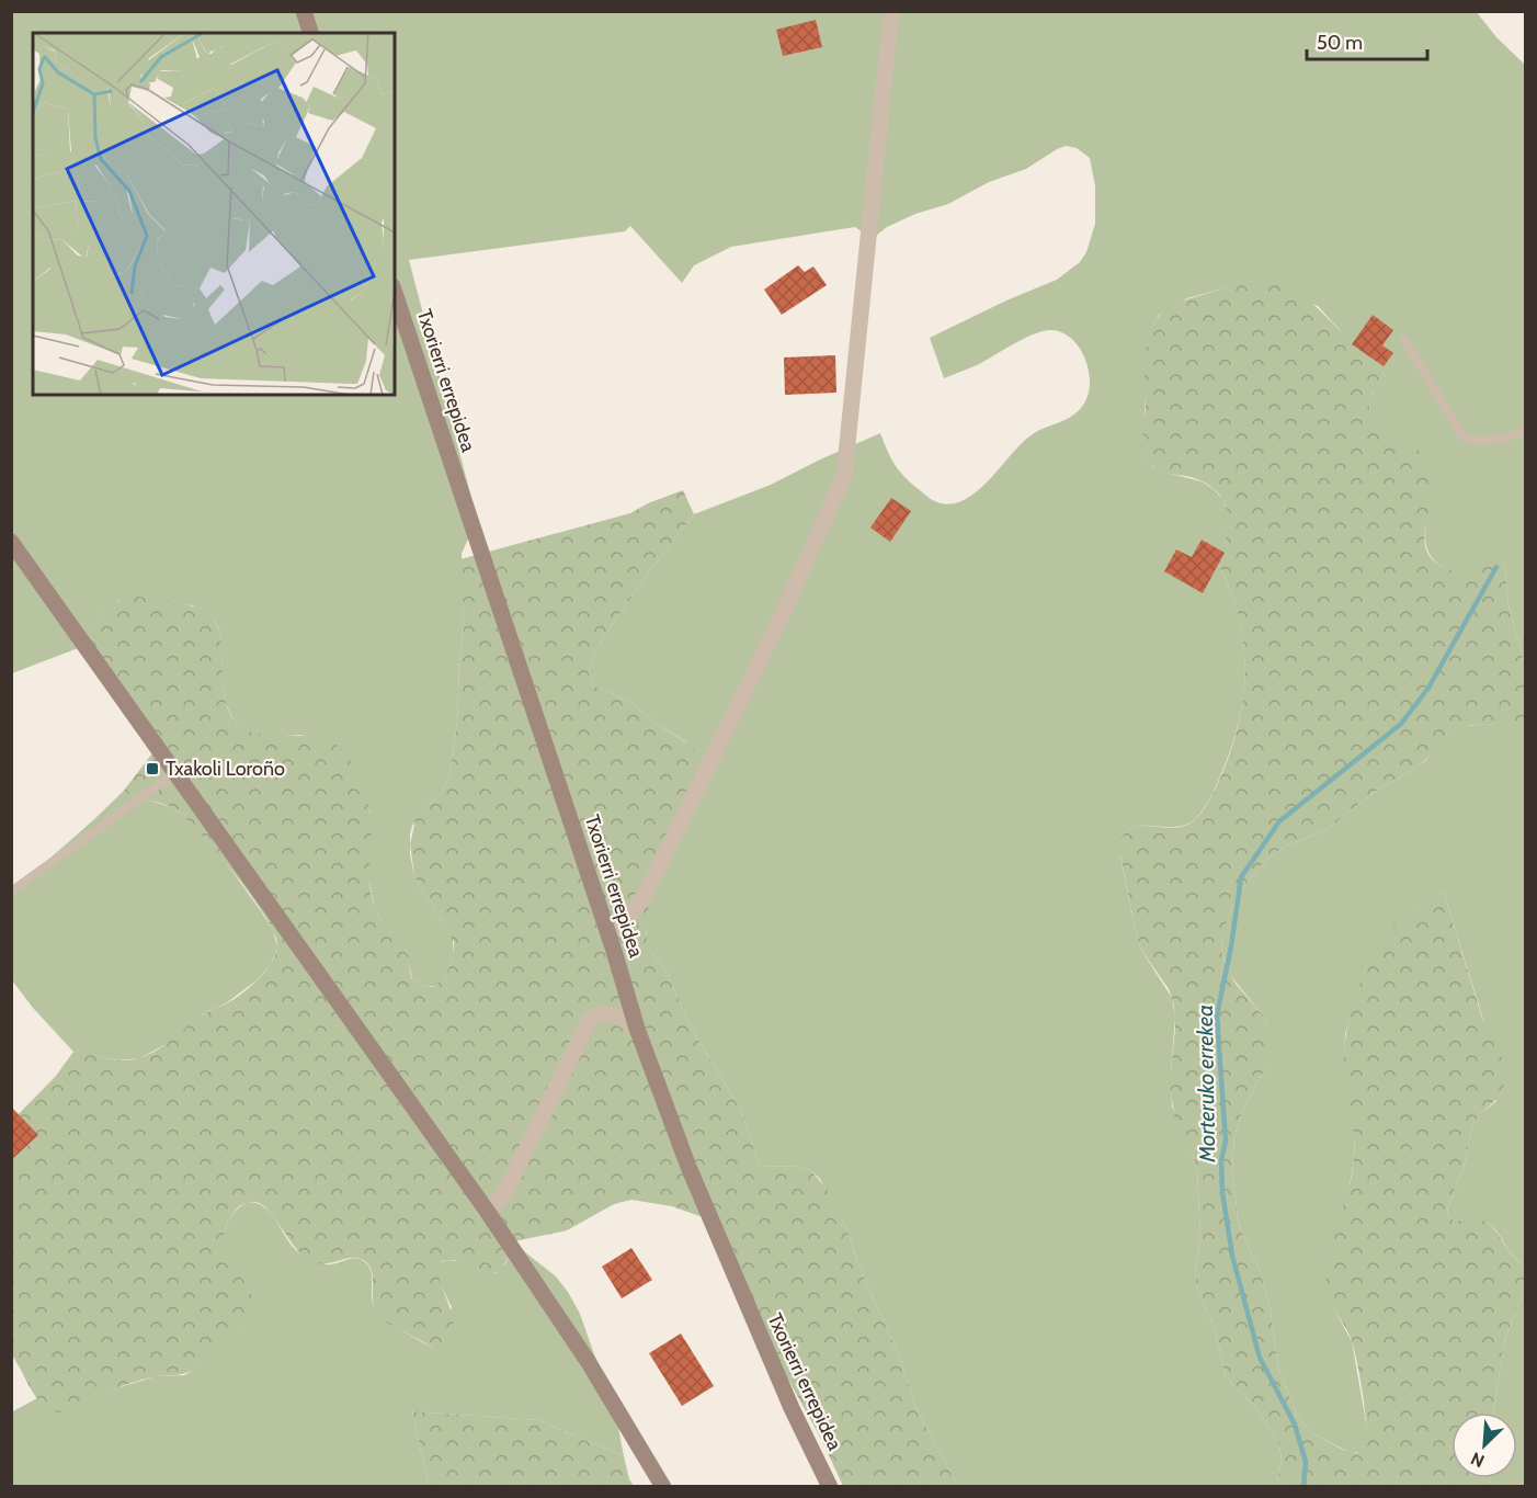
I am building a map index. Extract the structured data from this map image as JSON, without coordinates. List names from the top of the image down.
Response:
{
  "streets": {
    "street": ["Txorierri errepidea"]
  },
  "water": ["Morteruko errekea"],
  "places": {
    "transit": ["Txakoli Loroño"]
  },
  "scale_bar": "50 m",
  "north": "bottom left"
}
